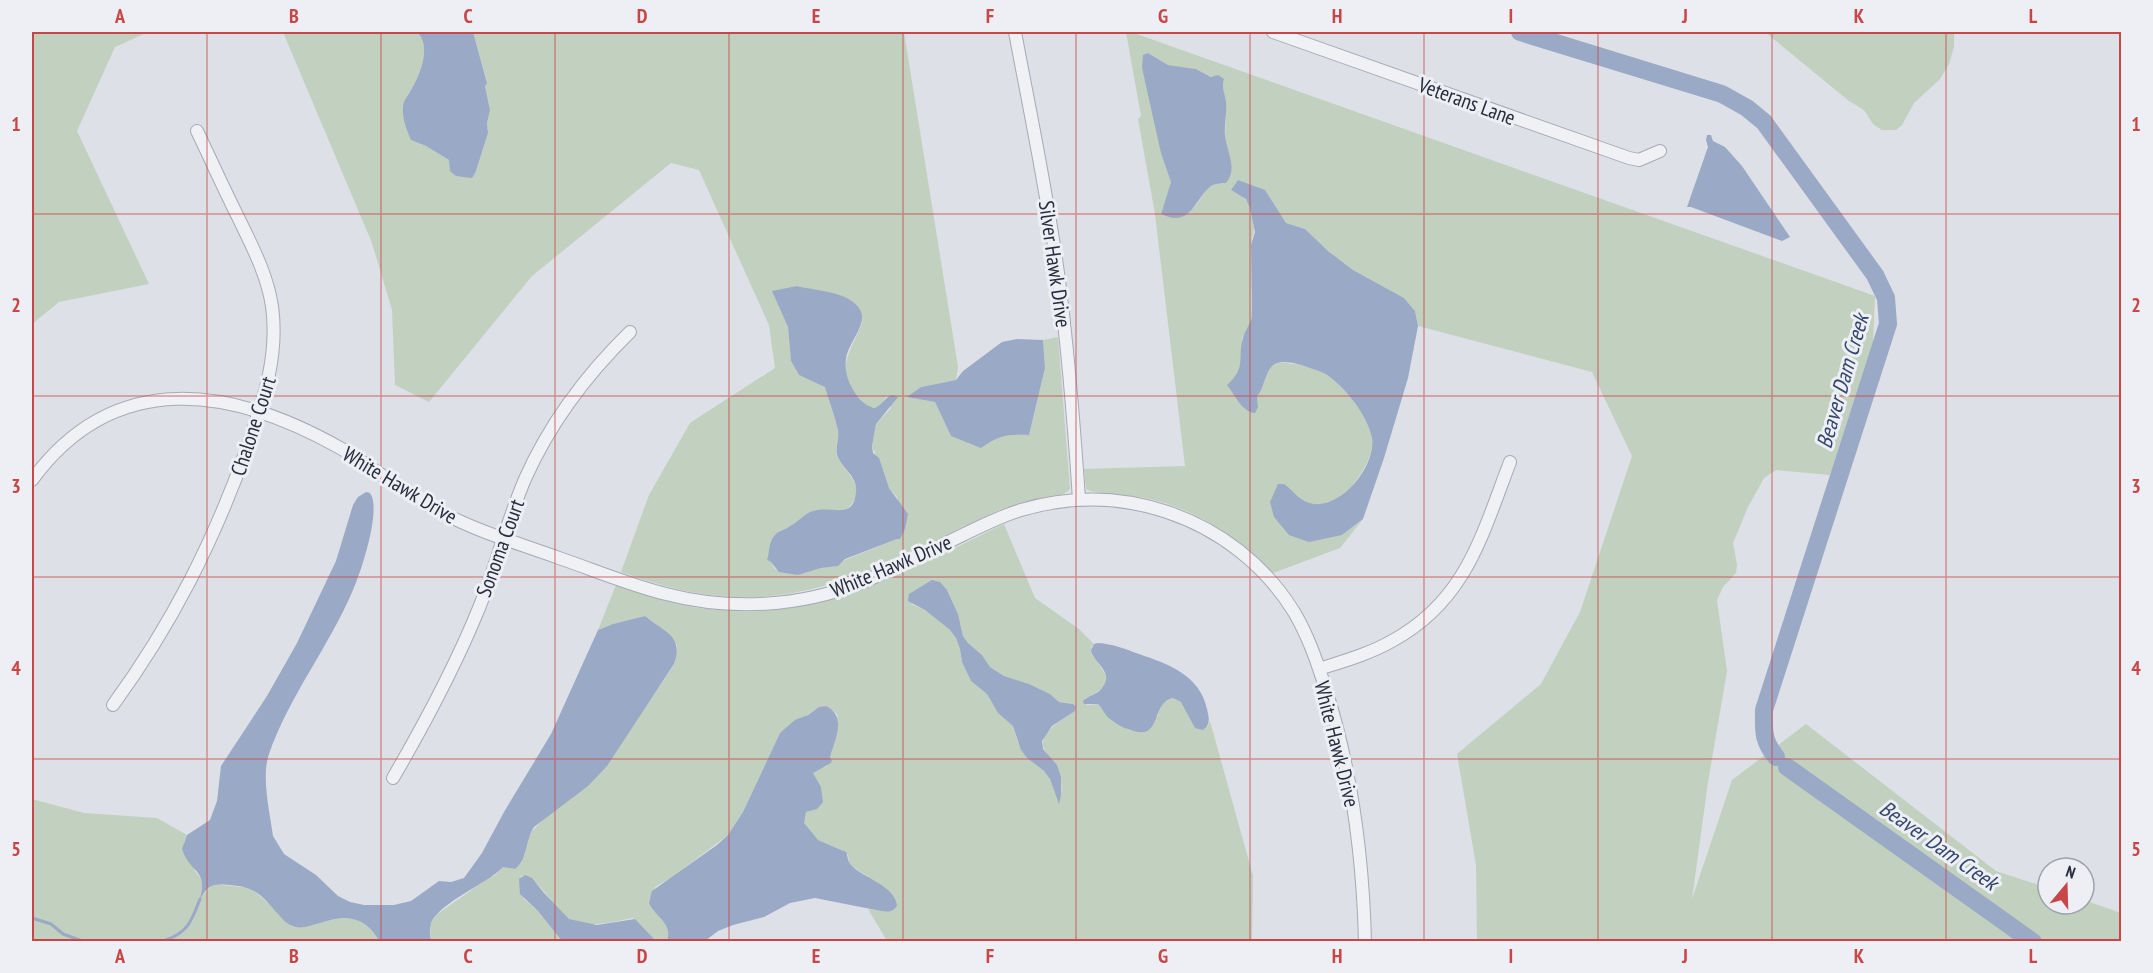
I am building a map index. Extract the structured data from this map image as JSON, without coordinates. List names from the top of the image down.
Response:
{
  "streets": {
    "street": [
      "Veterans Lane",
      "Silver Hawk Drive",
      "Chalone Court",
      "White Hawk Drive",
      "Sonoma Court"
    ]
  },
  "crossings": [
    ["Silver Hawk Drive", "White Hawk Drive"],
    ["Chalone Court", "White Hawk Drive"],
    ["White Hawk Drive", "Sonoma Court"]
  ],
  "water": ["Beaver Dam Creek"],
  "north": "top",
  "grid": {
    "columns": [
      "A",
      "B",
      "C",
      "D",
      "E",
      "F",
      "G",
      "H",
      "I",
      "J",
      "K",
      "L"
    ],
    "rows": [
      "1",
      "2",
      "3",
      "4",
      "5"
    ]
  }
}
